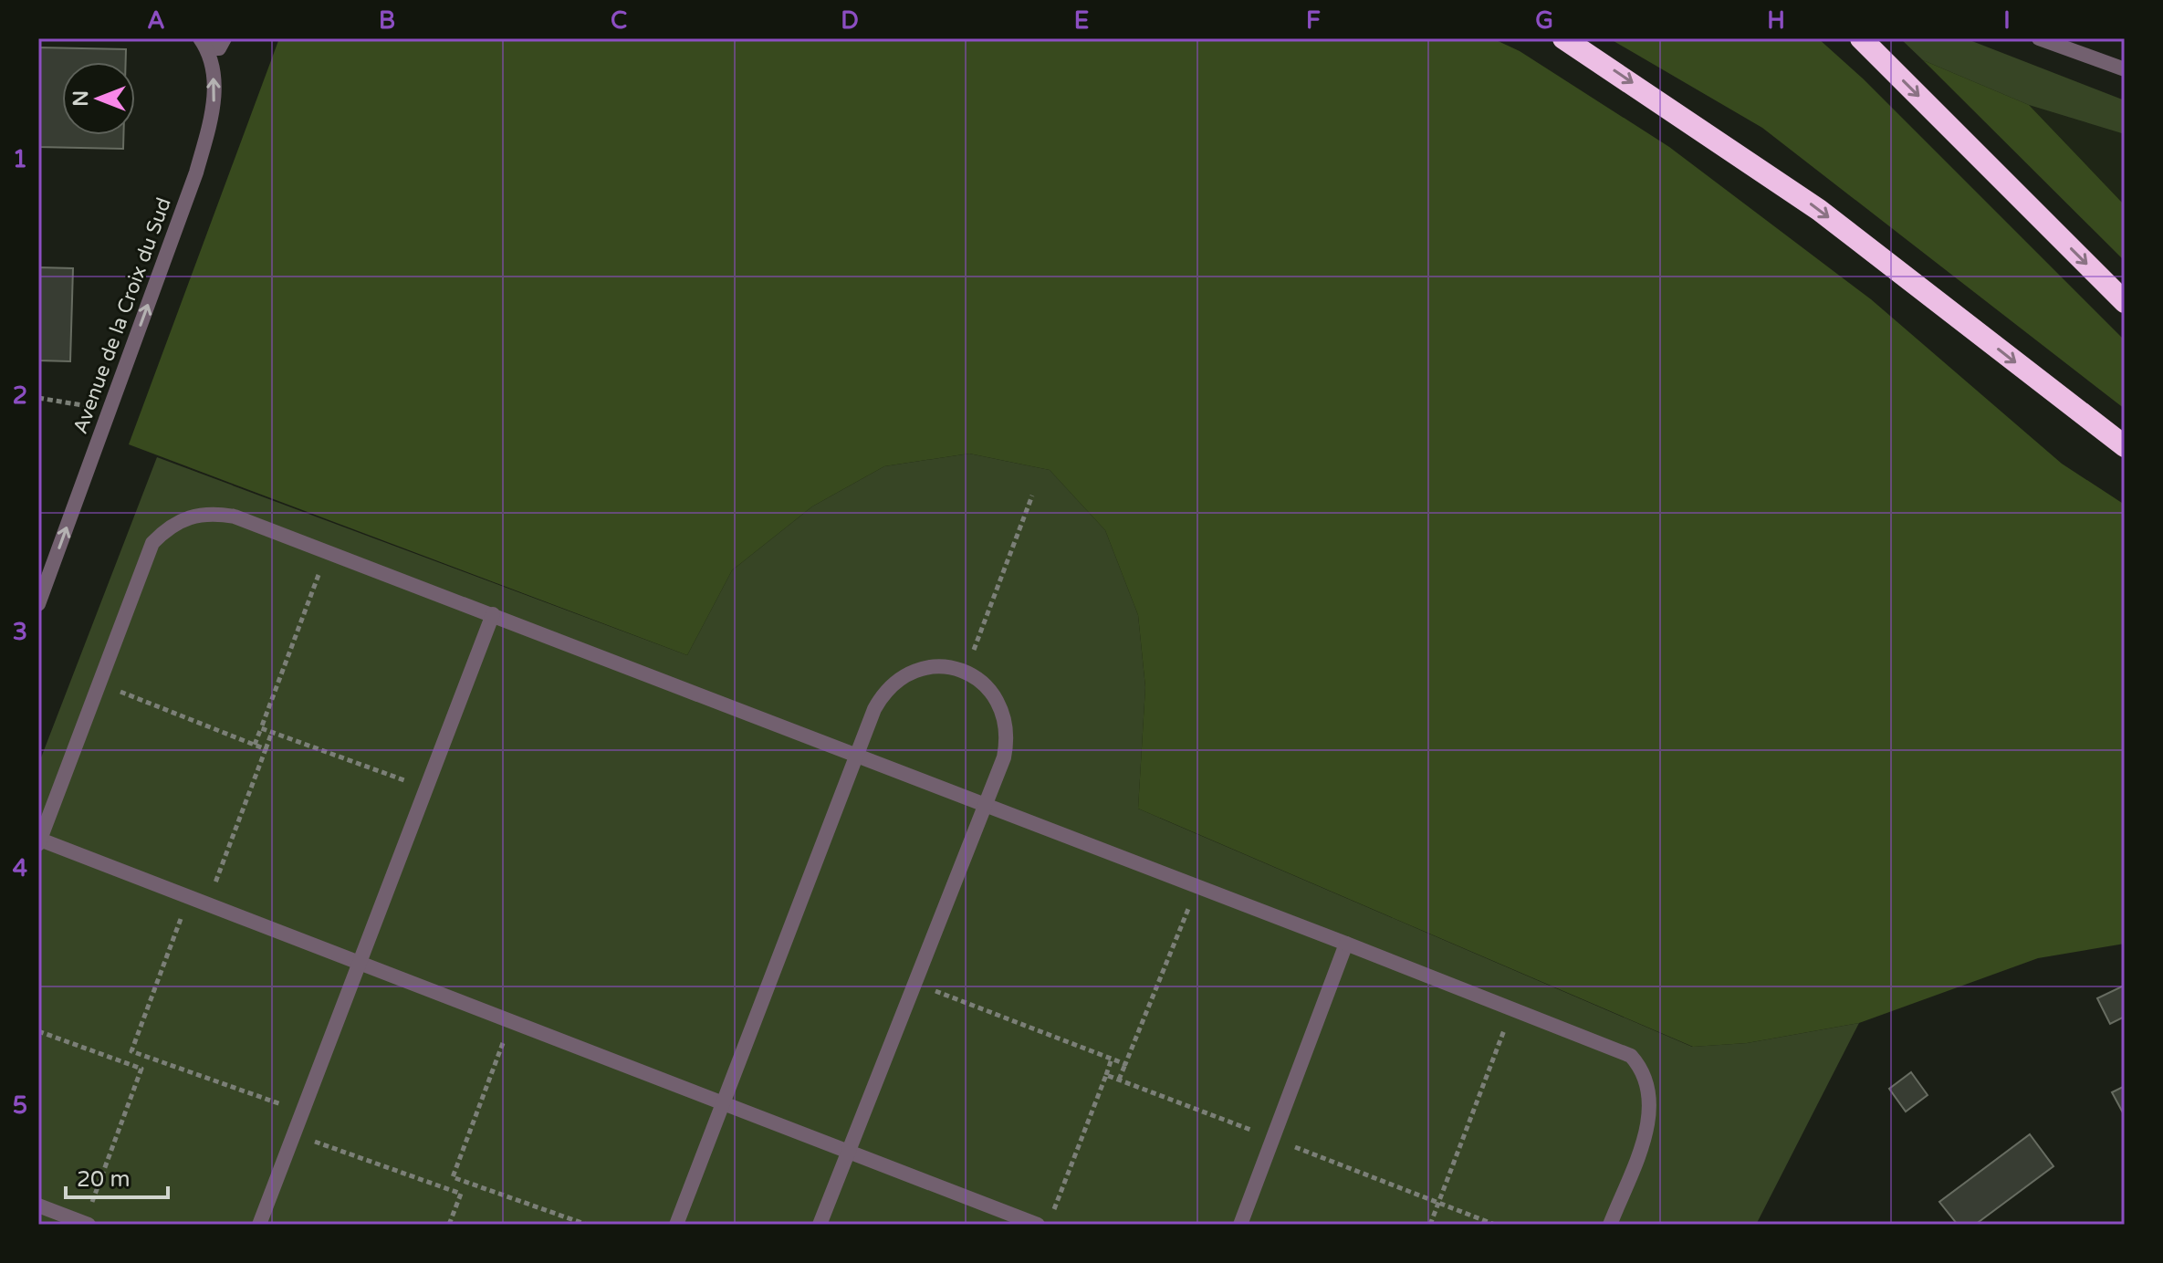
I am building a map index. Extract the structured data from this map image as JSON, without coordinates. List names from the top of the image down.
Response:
{
  "streets": {
    "street": ["Avenue de la Croix du Sud"]
  },
  "one_way": ["Avenue de la Croix du Sud"],
  "scale_bar": "20 m",
  "north": "left",
  "grid": {
    "columns": [
      "A",
      "B",
      "C",
      "D",
      "E",
      "F",
      "G",
      "H",
      "I"
    ],
    "rows": [
      "1",
      "2",
      "3",
      "4",
      "5"
    ]
  }
}
